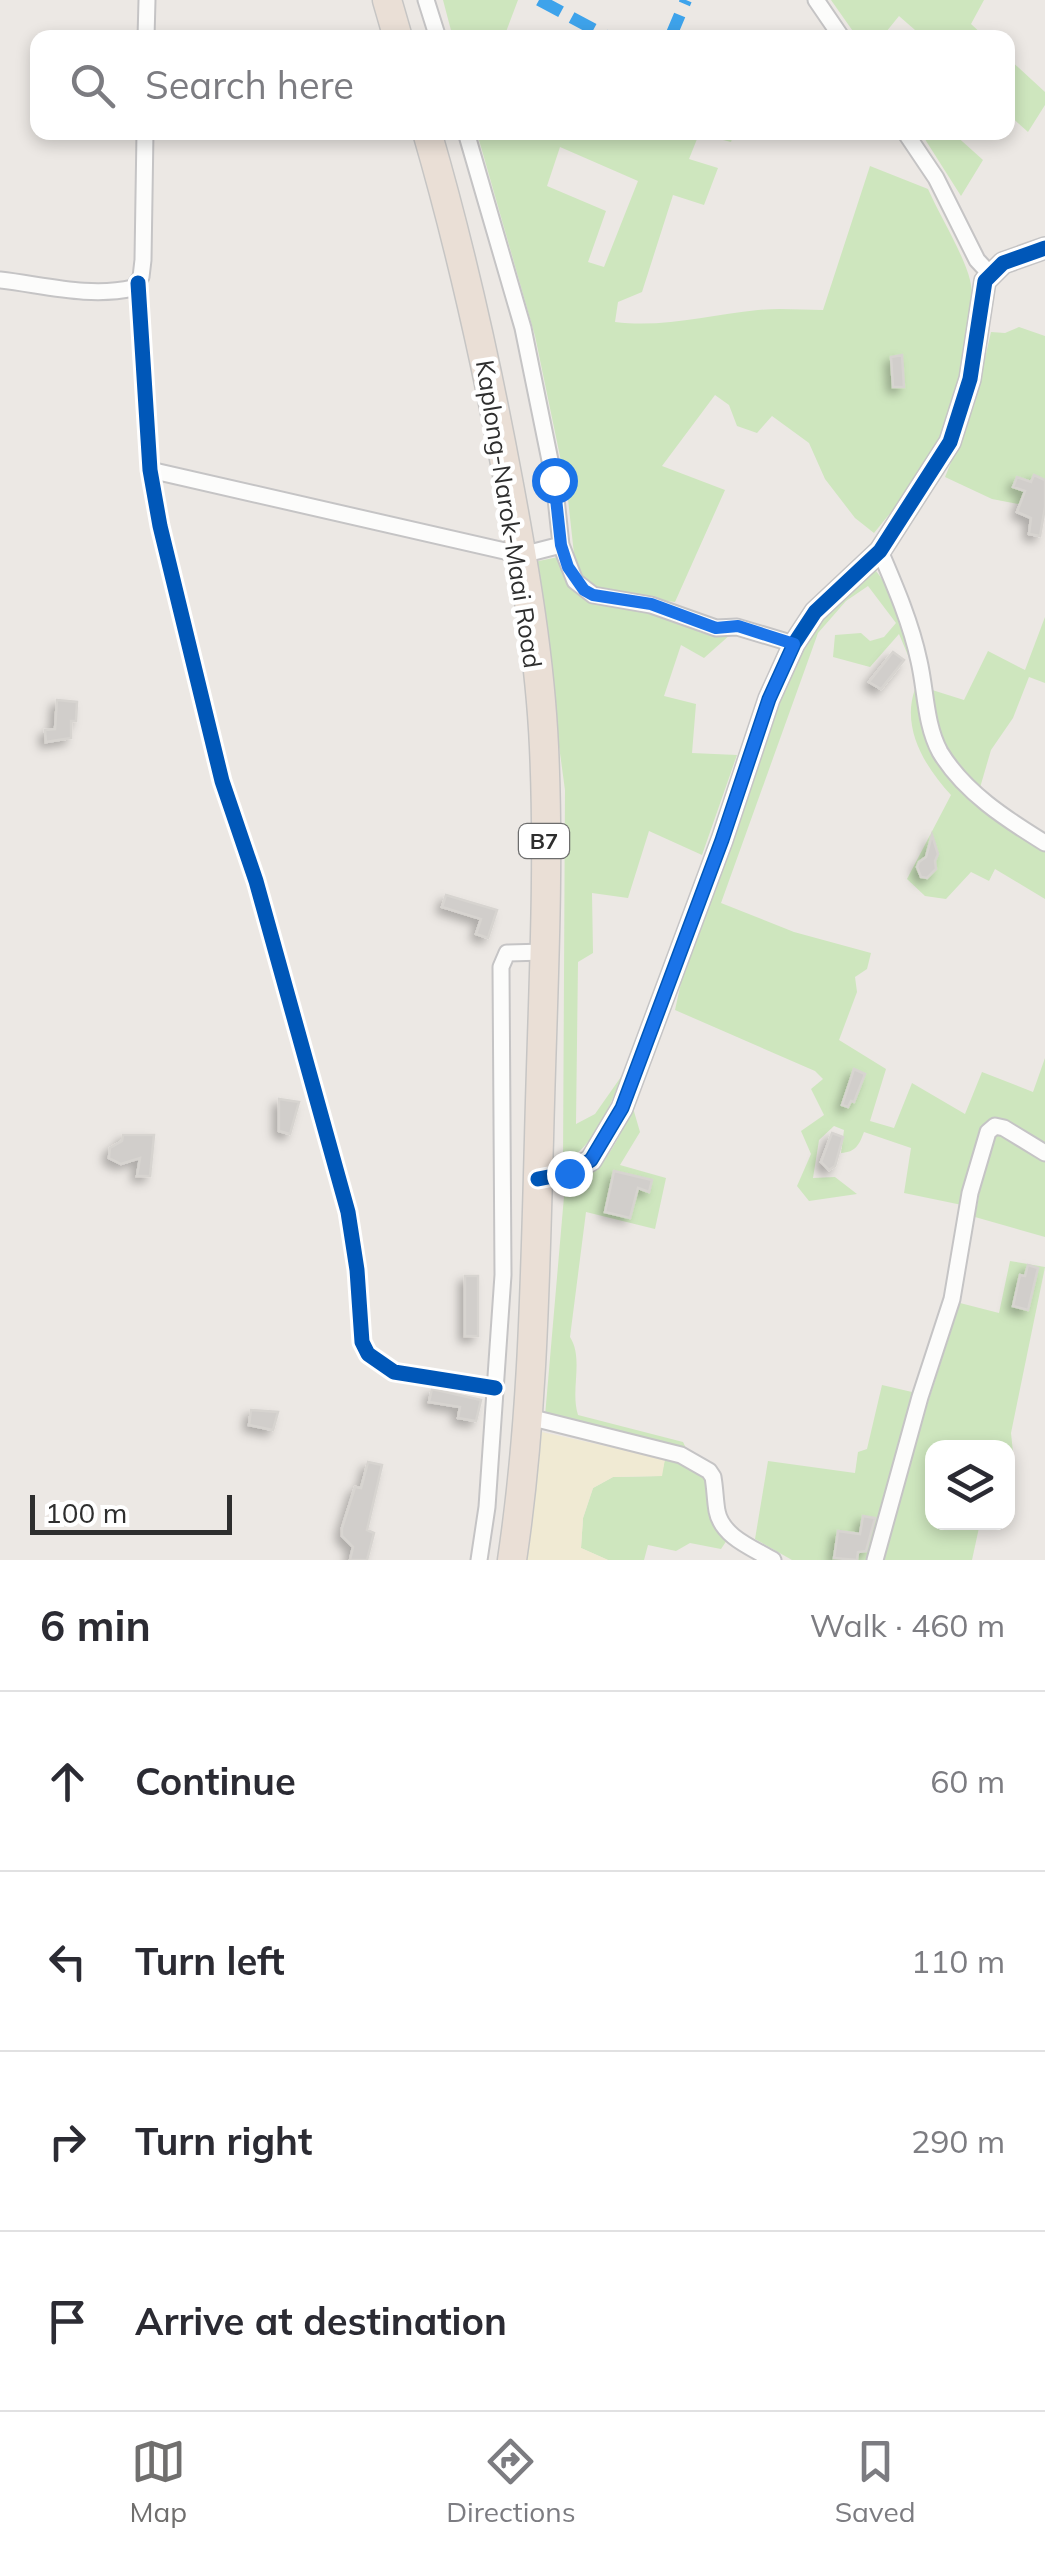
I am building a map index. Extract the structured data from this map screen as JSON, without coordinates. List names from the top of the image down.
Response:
{
  "streets": {
    "highway": ["Kaplong-Narok-Maai Road", "B7"]
  },
  "scale_bar": "100 m",
  "page": {
    "search": "Search here",
    "scale": "100 m",
    "heading": ["6 min", "Walk · 460 m"],
    "list": [
      ["Continue", "60 m"],
      ["Turn left", "110 m"],
      ["Turn right", "290 m"],
      "Arrive at destination"
    ],
    "nav": ["Map", "Directions", "Saved"]
  }
}
